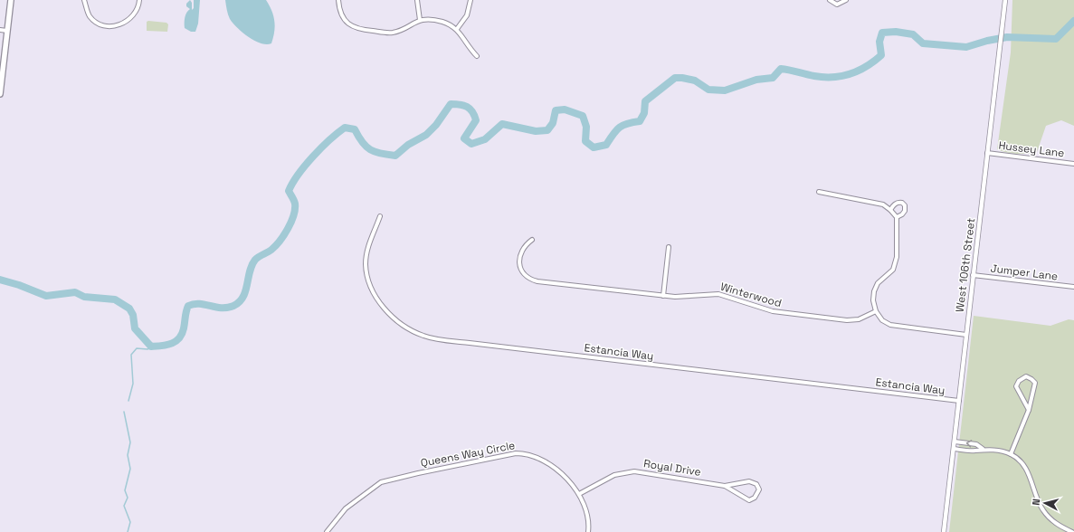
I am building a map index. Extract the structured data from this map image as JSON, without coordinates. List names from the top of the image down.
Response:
{
  "streets": {
    "street": [
      "Hussey Lane",
      "West 106th Street",
      "Jumper Lane",
      "Winterwood",
      "Estancia Way",
      "Queens Way Circle",
      "Royal Drive"
    ]
  },
  "crossings": [
    ["Hussey Lane", "West 106th Street"],
    ["West 106th Street", "Jumper Lane"],
    ["West 106th Street", "Estancia Way"],
    ["Queens Way Circle", "Royal Drive"]
  ],
  "north": "left"
}
